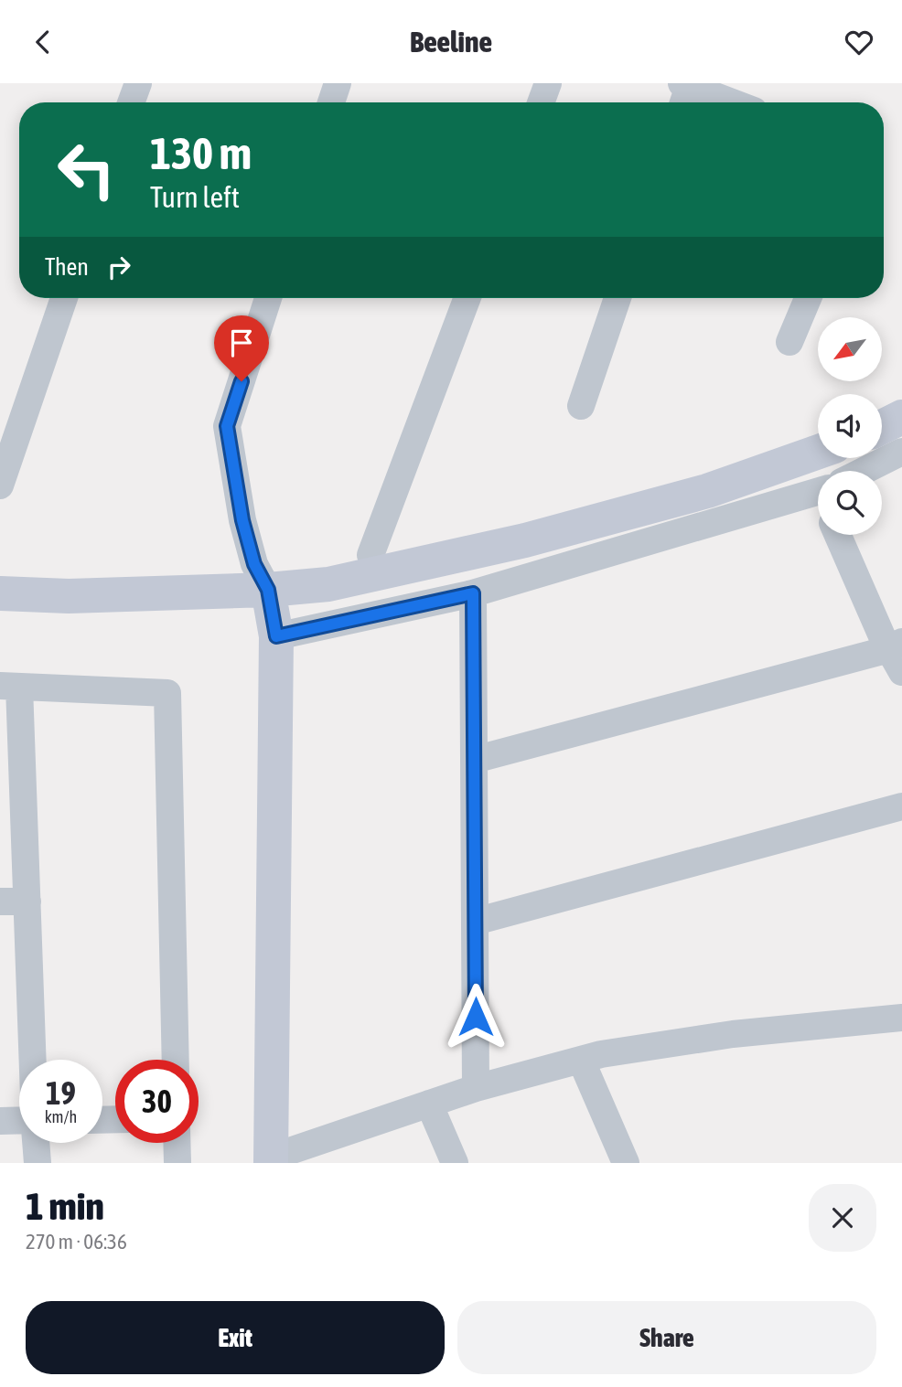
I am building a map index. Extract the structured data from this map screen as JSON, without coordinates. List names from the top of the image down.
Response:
{
  "north": "bottom left",
  "page": {
    "header": "Beeline",
    "turn": ["130 m", "Turn left"],
    "then": "Then",
    "speed": "19 km/h",
    "limit": "30",
    "heading": ["1 min", "270 m · 06:36"],
    "buttons": ["Exit", "Share"]
  }
}
